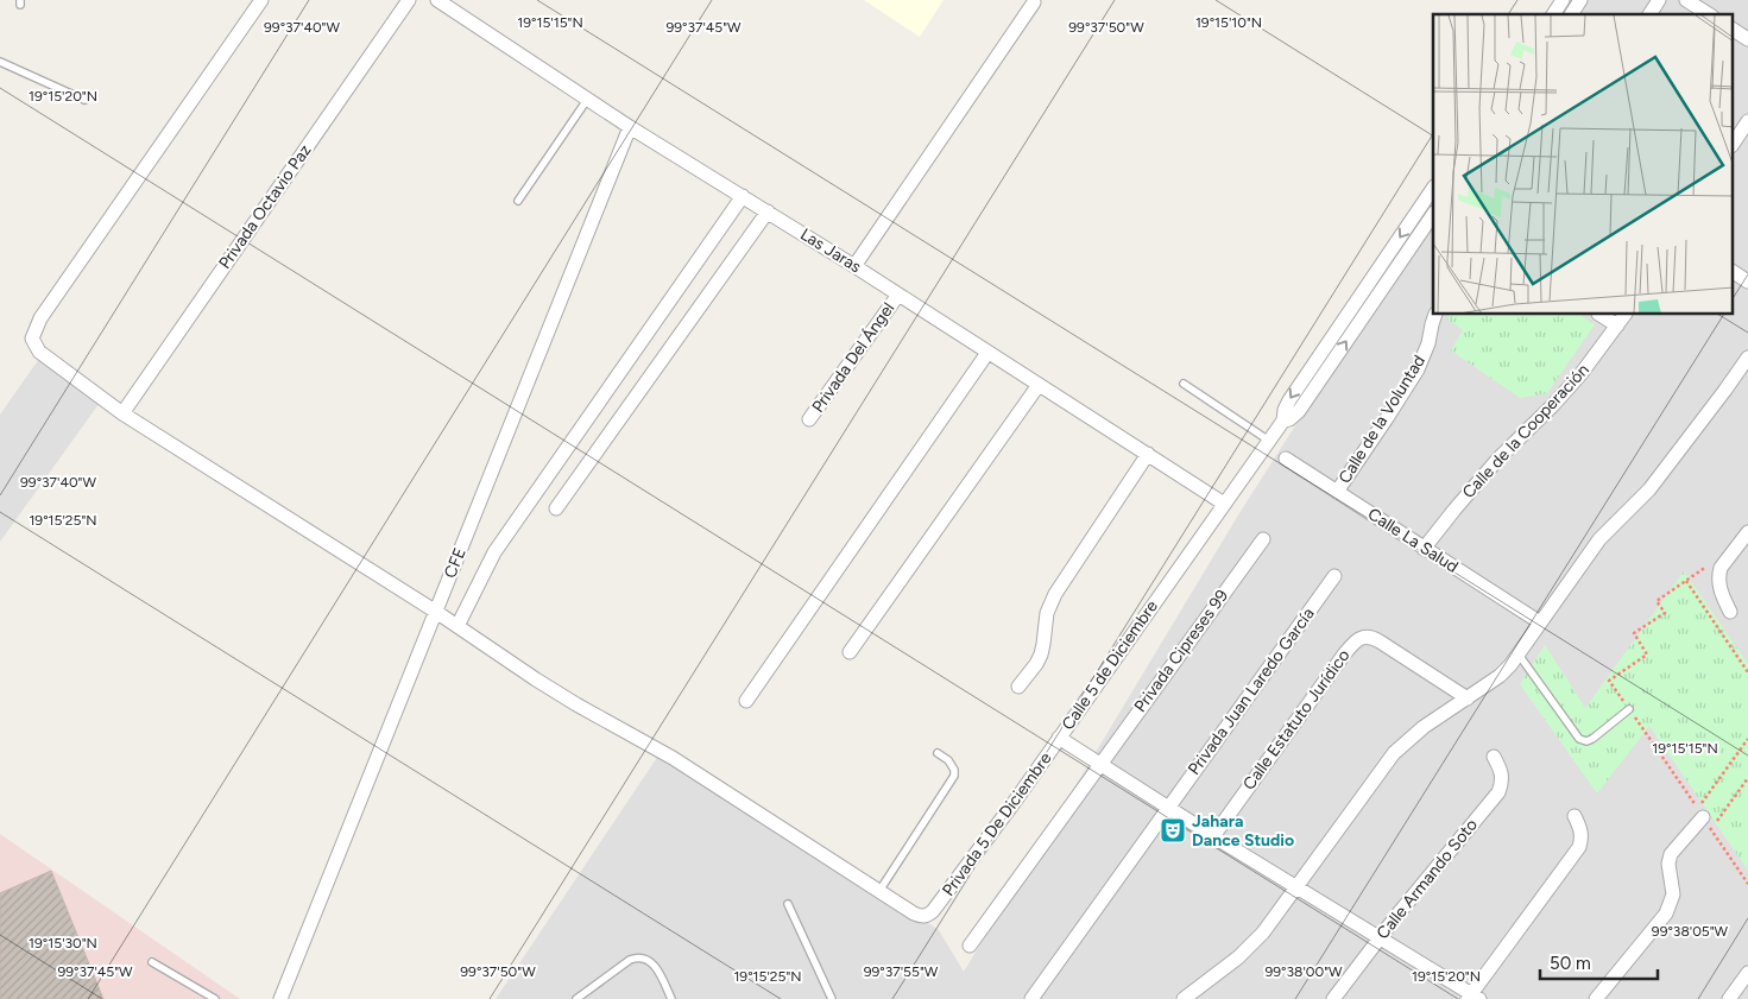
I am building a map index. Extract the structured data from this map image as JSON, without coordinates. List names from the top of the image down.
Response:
{
  "streets": {
    "street": [
      "Privada Octavio Paz",
      "Las Jaras",
      "Privada Del Ángel",
      "Calle de la Voluntad",
      "Calle de la Cooperación",
      "Calle La Salud",
      "CFE",
      "Privada Cipreses 99",
      "Calle 5 de Diciembre",
      "Privada Juan Laredo García",
      "Calle Estatuto Jurídico",
      "Privada 5 De Diciembre",
      "Calle Armando Soto"
    ]
  },
  "crossings": [
    ["Las Jaras", "Privada Del Ángel"],
    ["Las Jaras", "CFE"],
    ["Las Jaras", "Calle 5 de Diciembre"],
    ["Calle de la Voluntad", "Calle La Salud"],
    ["Calle de la Cooperación", "Calle La Salud"],
    ["Privada Cipreses 99", "Calle 5 de Diciembre"],
    ["Calle 5 de Diciembre", "Privada Juan Laredo García"],
    ["Calle 5 de Diciembre", "Calle Estatuto Jurídico"],
    ["Calle 5 de Diciembre", "Privada 5 De Diciembre"],
    ["Calle 5 de Diciembre", "Calle Armando Soto"]
  ],
  "places": {
    "theatre": ["Jahara Dance Studio"]
  },
  "scale_bar": "50 m",
  "coordinates": [
    "19°15'15\"N",
    "19°15'10\"N",
    "99°37'40\"W",
    "99°37'45\"W",
    "99°37'50\"W",
    "19°15'20\"N",
    "19°15'25\"N",
    "99°38'05\"W",
    "19°15'30\"N",
    "99°37'55\"W",
    "99°38'00\"W"
  ]
}
